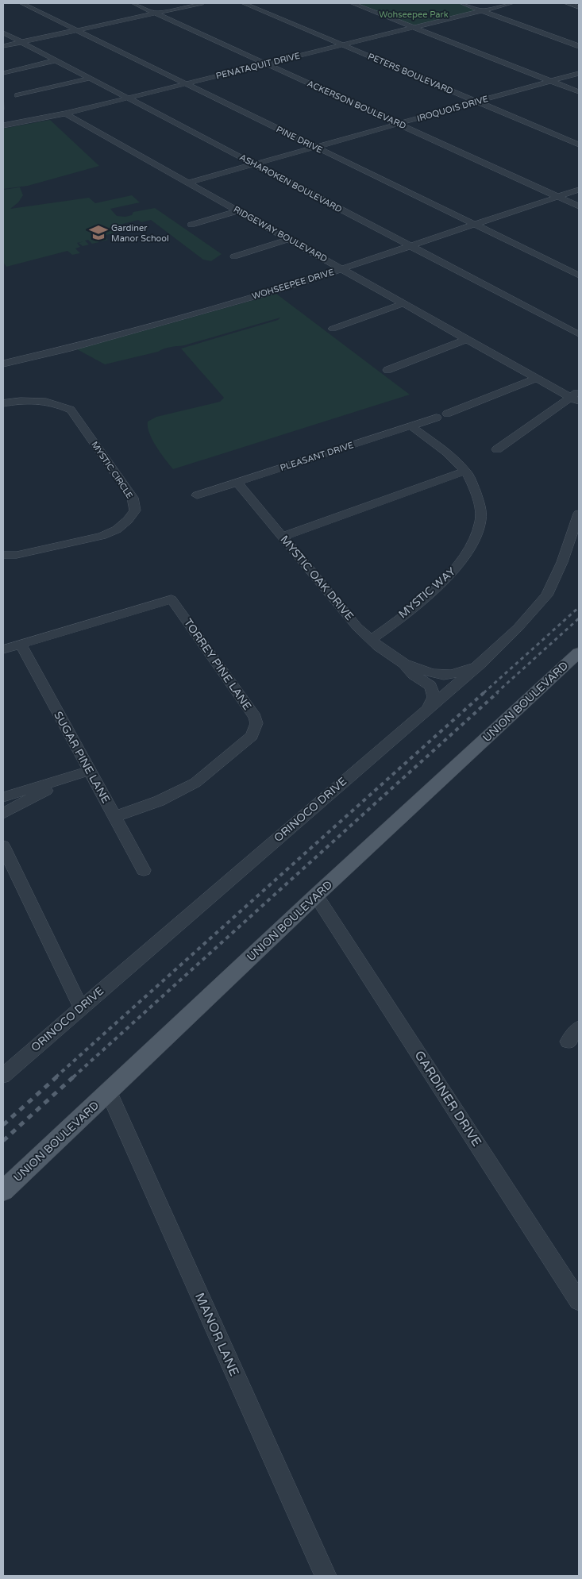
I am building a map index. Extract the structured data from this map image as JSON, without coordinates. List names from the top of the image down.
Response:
{
  "streets": {
    "main road": ["UNION BOULEVARD"],
    "street": [
      "PENATAQUIT DRIVE",
      "PETERS BOULEVARD",
      "ACKERSON BOULEVARD",
      "IROQUOIS DRIVE",
      "PINE DRIVE",
      "ASHAROKEN BOULEVARD",
      "RIDGEWAY BOULEVARD",
      "WOHSEEPEE DRIVE",
      "PLEASANT DRIVE",
      "MYSTIC CIRCLE",
      "MYSTIC OAK DRIVE",
      "MYSTIC WAY",
      "TORREY PINE LANE",
      "SUGAR PINE LANE",
      "ORINOCO DRIVE",
      "GARDINER DRIVE",
      "MANOR LANE"
    ]
  },
  "crossings": [
    ["PENATAQUIT DRIVE", "PETERS BOULEVARD"],
    ["PENATAQUIT DRIVE", "ACKERSON BOULEVARD"],
    ["PENATAQUIT DRIVE", "PINE DRIVE"],
    ["PENATAQUIT DRIVE", "ASHAROKEN BOULEVARD"],
    ["PENATAQUIT DRIVE", "RIDGEWAY BOULEVARD"],
    ["PETERS BOULEVARD", "IROQUOIS DRIVE"],
    ["ACKERSON BOULEVARD", "IROQUOIS DRIVE"],
    ["ACKERSON BOULEVARD", "WOHSEEPEE DRIVE"],
    ["IROQUOIS DRIVE", "PINE DRIVE"],
    ["IROQUOIS DRIVE", "ASHAROKEN BOULEVARD"],
    ["IROQUOIS DRIVE", "RIDGEWAY BOULEVARD"],
    ["PINE DRIVE", "WOHSEEPEE DRIVE"],
    ["ASHAROKEN BOULEVARD", "WOHSEEPEE DRIVE"],
    ["RIDGEWAY BOULEVARD", "WOHSEEPEE DRIVE"],
    ["PLEASANT DRIVE", "MYSTIC OAK DRIVE"],
    ["PLEASANT DRIVE", "MYSTIC WAY"],
    ["MYSTIC OAK DRIVE", "MYSTIC WAY"],
    ["MYSTIC OAK DRIVE", "ORINOCO DRIVE"],
    ["TORREY PINE LANE", "SUGAR PINE LANE"],
    ["UNION BOULEVARD", "GARDINER DRIVE"],
    ["UNION BOULEVARD", "MANOR LANE"]
  ],
  "parks": ["Wohseepee Park"],
  "places": {
    "school or university": ["Gardiner Manor School"]
  }
}
